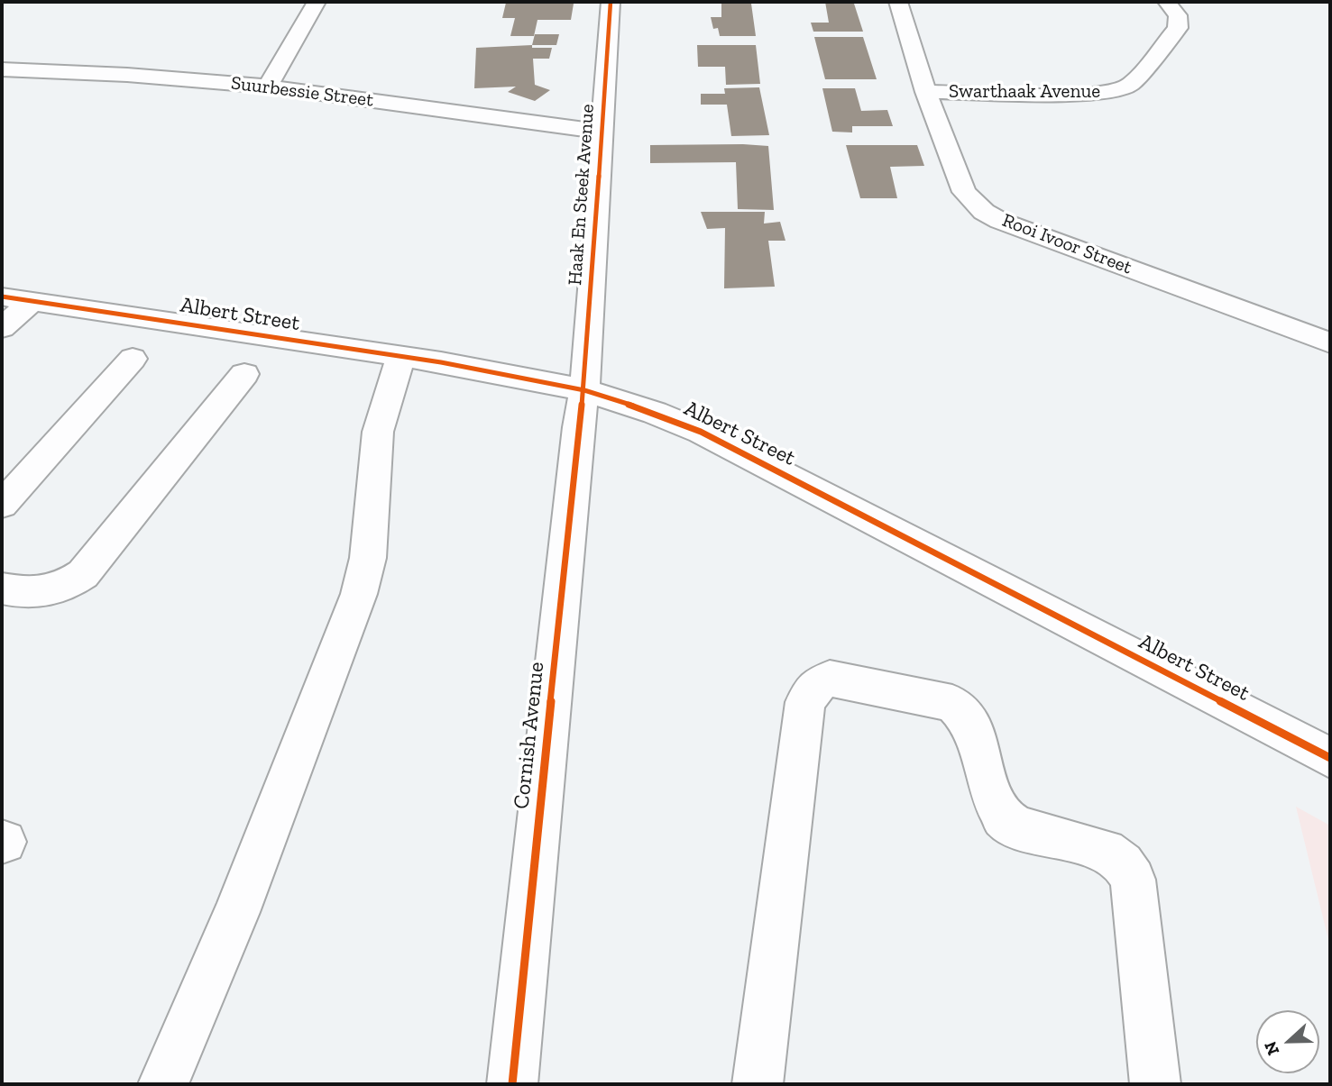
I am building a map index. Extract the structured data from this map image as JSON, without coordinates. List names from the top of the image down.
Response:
{
  "streets": {
    "street": [
      "Suurbessie Street",
      "Swarthaak Avenue",
      "Haak En Steek Avenue",
      "Rooi Ivoor Street",
      "Albert Street",
      "Cornish Avenue"
    ]
  },
  "crossings": [
    ["Suurbessie Street", "Haak En Steek Avenue"],
    ["Swarthaak Avenue", "Rooi Ivoor Street"],
    ["Haak En Steek Avenue", "Albert Street"],
    ["Haak En Steek Avenue", "Cornish Avenue"],
    ["Albert Street", "Cornish Avenue"]
  ],
  "north": "left"
}
